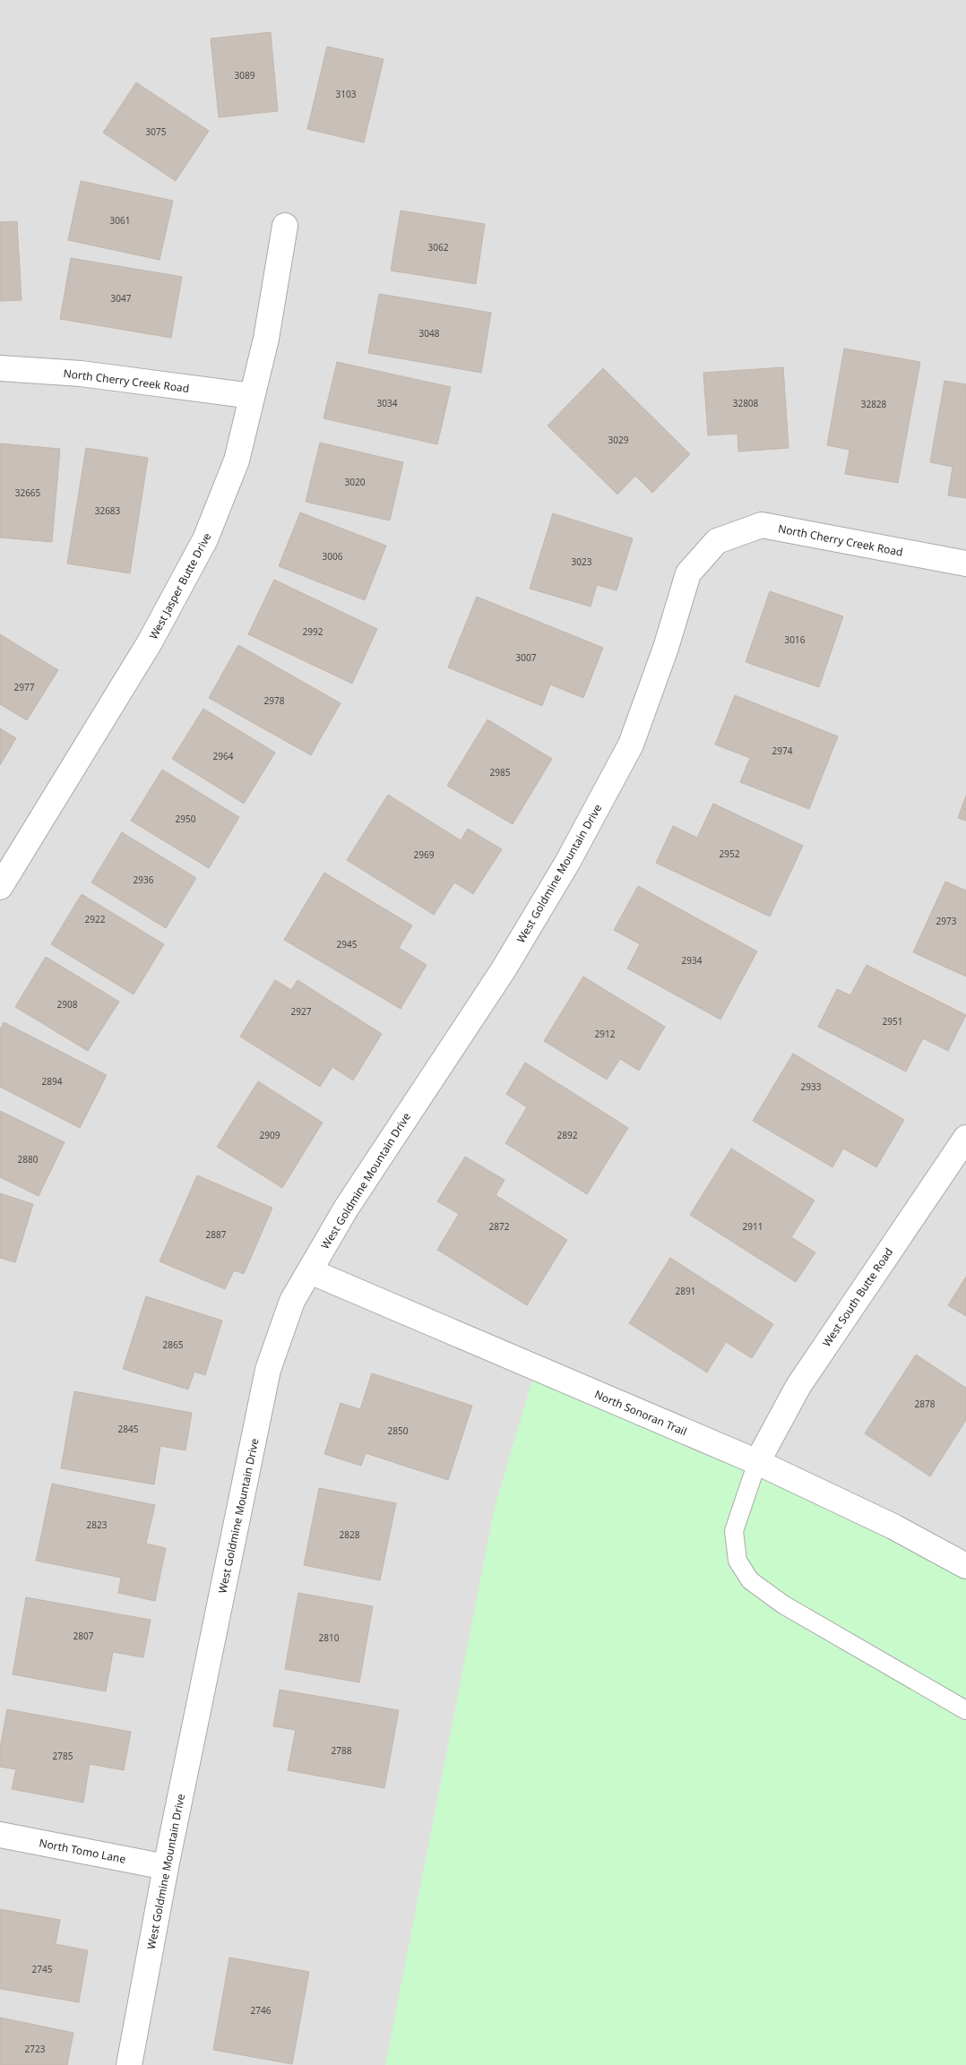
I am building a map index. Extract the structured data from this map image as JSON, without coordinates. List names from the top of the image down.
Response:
{
  "streets": {
    "street": [
      "North Cherry Creek Road",
      "West Jasper Butte Drive",
      "West Goldmine Mountain Drive",
      "West South Butte Road",
      "North Sonoran Trail",
      "North Tomo Lane"
    ]
  },
  "crossings": [
    ["North Cherry Creek Road", "West Jasper Butte Drive"],
    ["North Cherry Creek Road", "West Goldmine Mountain Drive"],
    ["West Goldmine Mountain Drive", "North Sonoran Trail"],
    ["West Goldmine Mountain Drive", "North Tomo Lane"],
    ["West South Butte Road", "North Sonoran Trail"]
  ],
  "house_numbers": [
    "3089",
    "3103",
    "3075",
    "3061",
    "3062",
    "3047",
    "3048",
    "3034",
    "32808",
    "32828",
    "3029",
    "3020",
    "32665",
    "32683",
    "3006",
    "3023",
    "2992",
    "3016",
    "3007",
    "2977",
    "2978",
    "2974",
    "2964",
    "2985",
    "2950",
    "2952",
    "2969",
    "2936",
    "2922",
    "2973",
    "2945",
    "2934",
    "2908",
    "2927",
    "2951",
    "2912",
    "2894",
    "2933",
    "2909",
    "2892",
    "2880",
    "2872",
    "2911",
    "2887",
    "2891",
    "2865",
    "2878",
    "2845",
    "2850",
    "2823",
    "2828",
    "2807",
    "2810",
    "2788",
    "2785",
    "2745",
    "2746",
    "2723"
  ]
}
